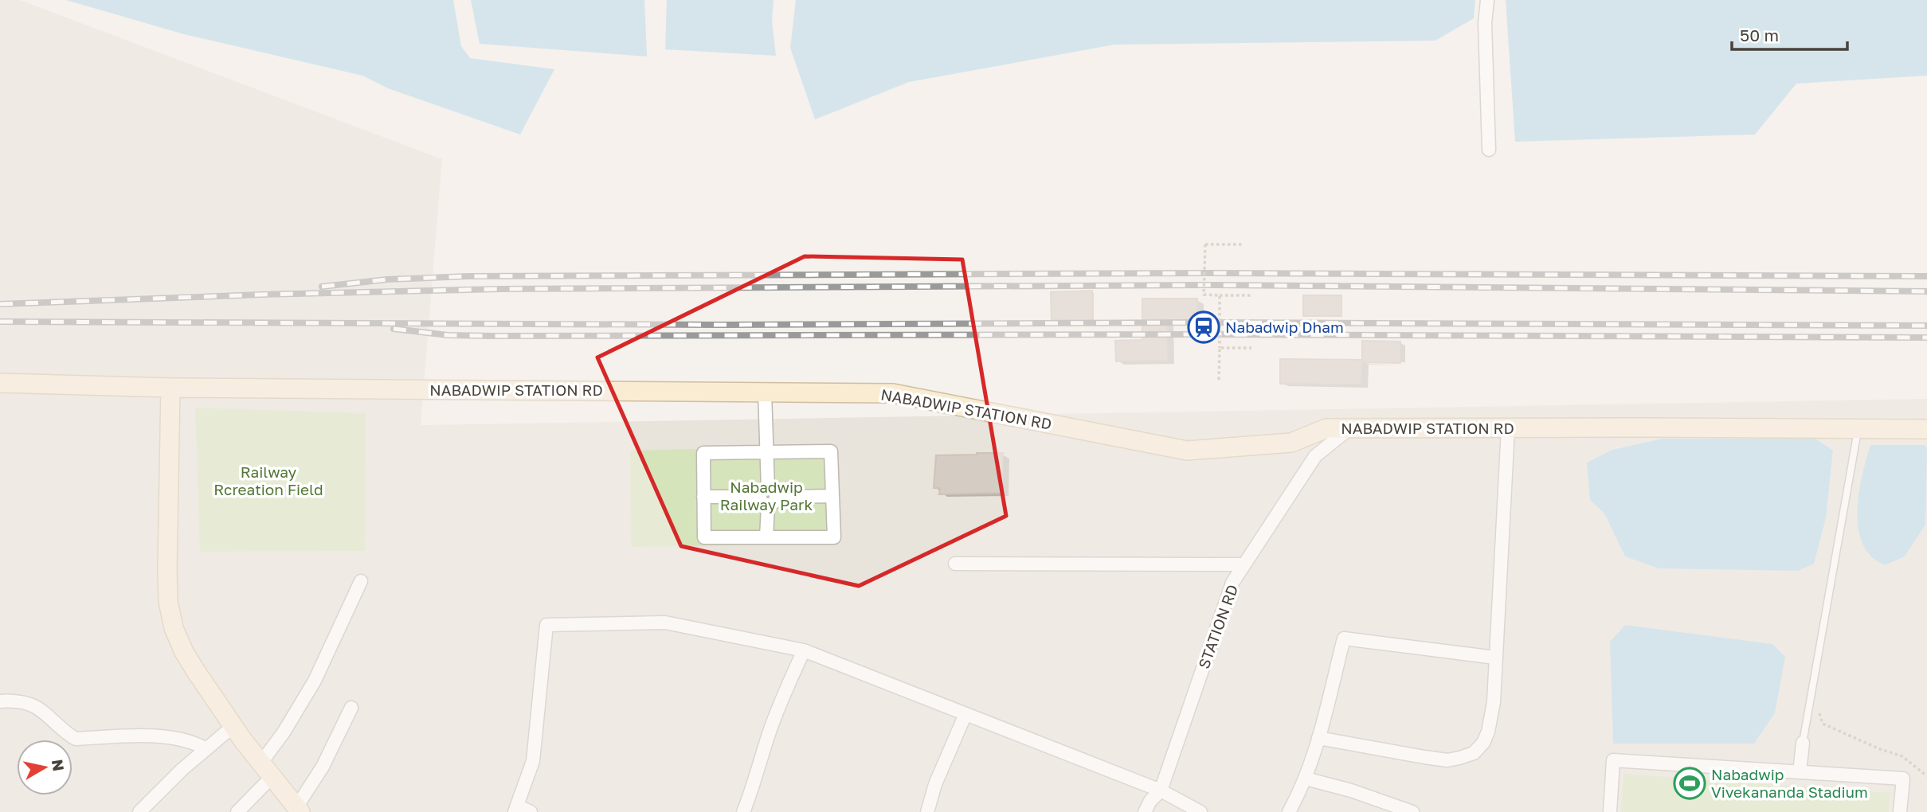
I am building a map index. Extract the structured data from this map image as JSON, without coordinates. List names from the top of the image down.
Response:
{
  "streets": {
    "main road": ["NABADWIP STATION RD"],
    "street": ["STATION RD"]
  },
  "crossings": [
    ["NABADWIP STATION RD", "STATION RD"]
  ],
  "parks": ["Railway Rcreation Field", "Nabadwip Railway Park"],
  "places": {
    "station": ["Nabadwip Dham"],
    "sports": ["Nabadwip Vivekananda Stadium"]
  },
  "scale_bar": "50 m",
  "north": "right"
}
